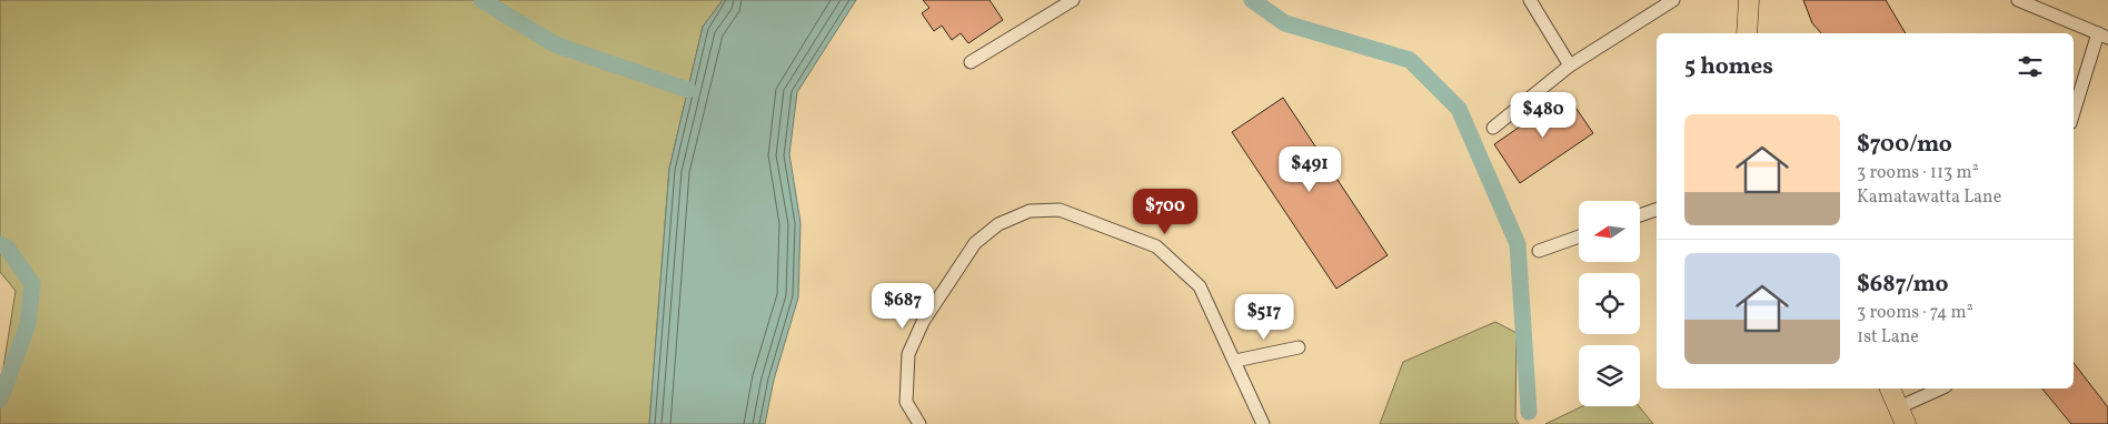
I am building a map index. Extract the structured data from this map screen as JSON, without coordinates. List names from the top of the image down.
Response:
{
  "north": "left",
  "page": {
    "heading": "5 homes",
    "price": [
      "$480",
      "$491",
      "$700",
      "$687",
      "$517"
    ],
    "list": [
      {
        "name": "$700/mo",
        "note": "3 rooms · 113 m² · Kamatawatta Lane"
      },
      {
        "name": "$687/mo",
        "note": "3 rooms · 74 m² · 1st Lane"
      }
    ]
  }
}
